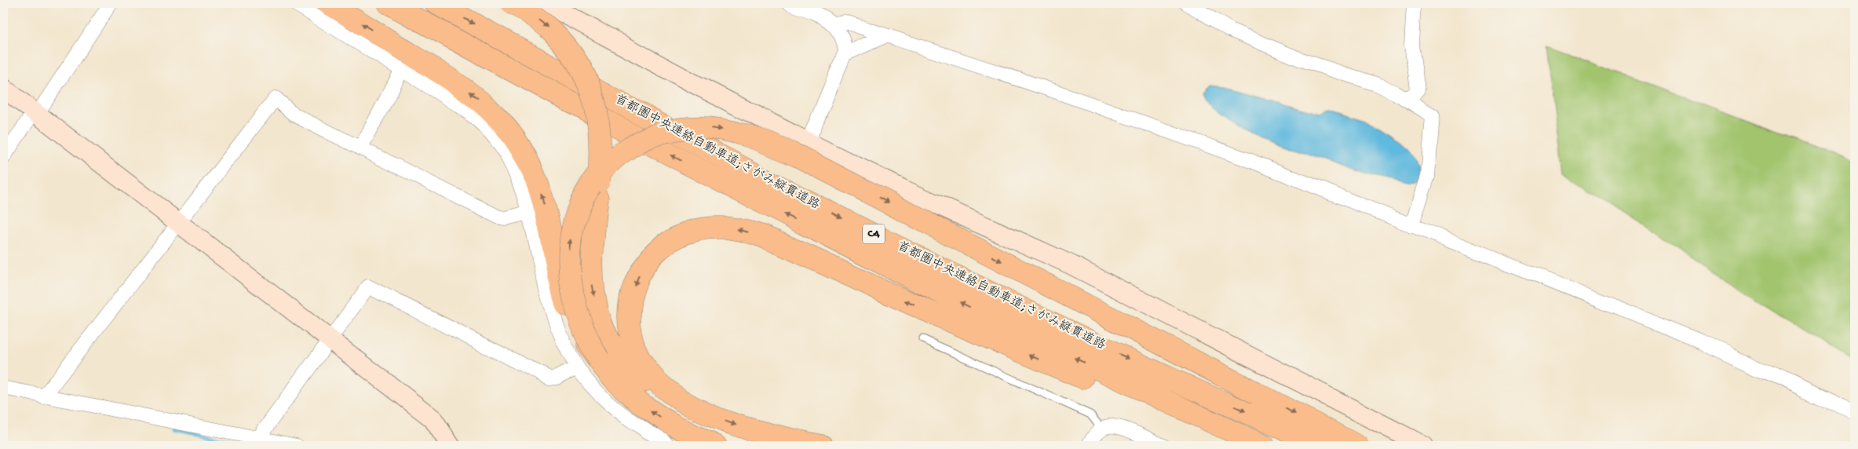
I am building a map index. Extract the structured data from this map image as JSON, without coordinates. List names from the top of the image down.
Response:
{
  "streets": {
    "highway": ["首都圏中央連絡自動車道;さがみ縦貫道路", "C4"]
  }
}
